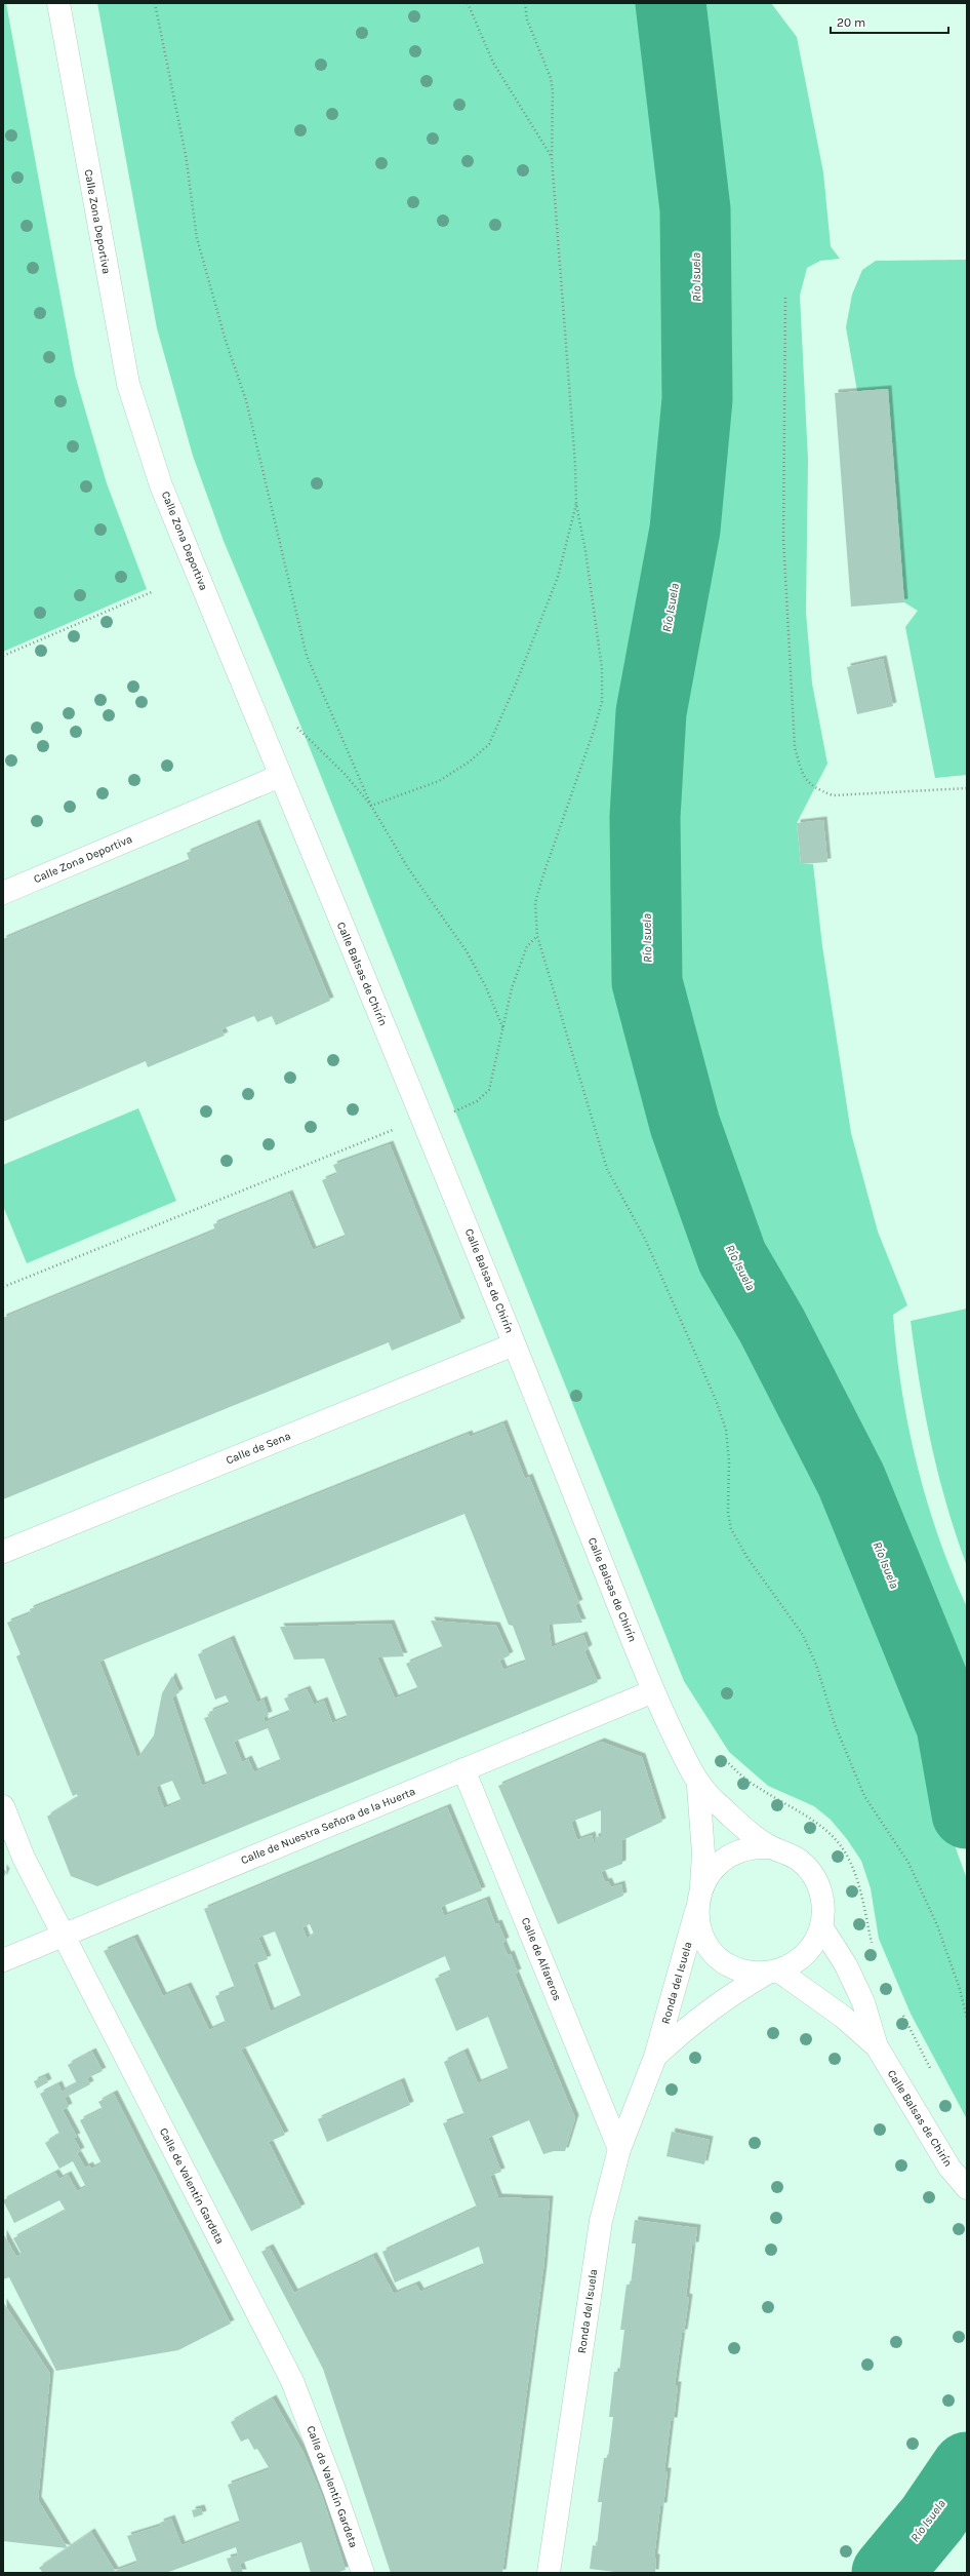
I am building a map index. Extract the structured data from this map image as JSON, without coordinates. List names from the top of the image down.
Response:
{
  "streets": {
    "street": [
      "Calle Zona Deportiva",
      "Calle Balsas de Chirín",
      "Calle de Sena",
      "Calle de Nuestra Señora de la Huerta",
      "Calle de Alfareros",
      "Ronda del Isuela",
      "Calle de Valentín Gardeta"
    ]
  },
  "crossings": [
    ["Calle Zona Deportiva", "Calle Balsas de Chirín"],
    ["Calle Balsas de Chirín", "Calle de Sena"],
    ["Calle Balsas de Chirín", "Calle de Nuestra Señora de la Huerta"],
    ["Calle Balsas de Chirín", "Ronda del Isuela"],
    ["Calle de Nuestra Señora de la Huerta", "Calle de Alfareros"],
    ["Calle de Nuestra Señora de la Huerta", "Calle de Valentín Gardeta"],
    ["Calle de Alfareros", "Ronda del Isuela"]
  ],
  "water": ["Río Isuela"],
  "scale_bar": "20 m"
}
